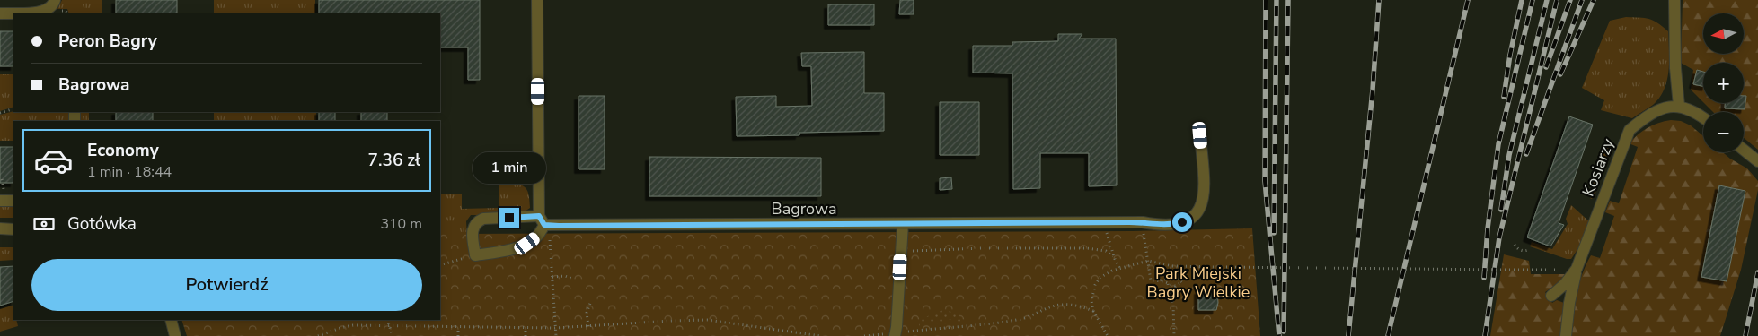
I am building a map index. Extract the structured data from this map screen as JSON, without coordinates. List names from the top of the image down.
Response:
{
  "streets": {
    "street": ["Kosiarzy", "Bagrowa"]
  },
  "parks": ["Park Miejski Bagry Wielkie"],
  "north": "left",
  "page": {
    "map_buttons": ["+", "−"],
    "banner": ["Peron Bagry", "Bagrowa"],
    "list": [
      {
        "name": "Economy",
        "note": "1 min · 18:44",
        "value": "7.36 zł"
      }
    ],
    "bubble": "1 min",
    "pay": ["Gotówka", "310 m"],
    "buttons": "Potwierdź"
  }
}
